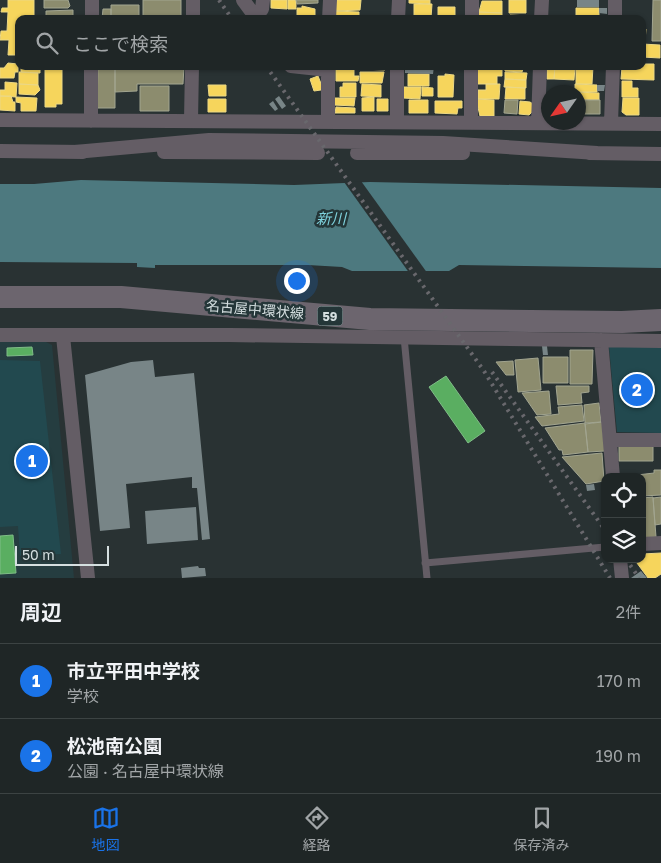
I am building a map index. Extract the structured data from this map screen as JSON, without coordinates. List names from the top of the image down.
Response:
{
  "streets": {
    "main road": ["名古屋中環状線", "59"]
  },
  "water": ["新川"],
  "scale_bar": "50 m",
  "north": "bottom left",
  "page": {
    "search": "ここで検索",
    "pins": ["2", "1"],
    "scale": "50 m",
    "heading": ["周辺", "2件"],
    "list": [
      {
        "mark": "1",
        "name": "市立平田中学校",
        "note": "学校",
        "value": "170 m"
      },
      {
        "mark": "2",
        "name": "松池南公園",
        "note": "公園 · 名古屋中環状線",
        "value": "190 m"
      }
    ],
    "nav": ["地図", "経路", "保存済み"]
  }
}
